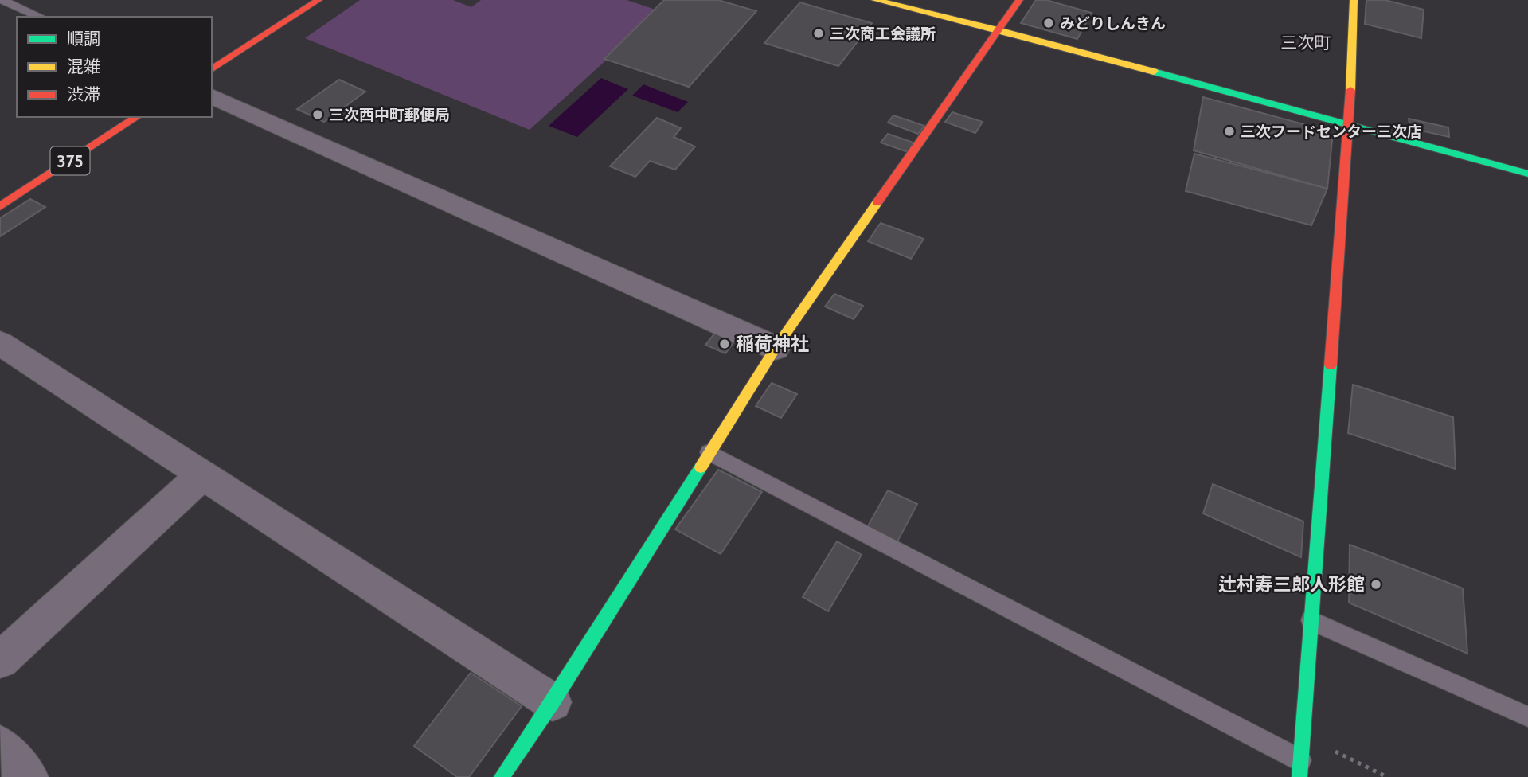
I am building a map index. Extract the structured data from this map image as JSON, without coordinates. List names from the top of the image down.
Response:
{
  "streets": {
    "main road": ["375"]
  },
  "districts": ["三次町"],
  "places": [
    "みどりしんきん",
    "三次商工会議所",
    "三次西中町郵便局",
    "三次フードセンター三次店",
    "稲荷神社",
    "辻村寿三郎人形館"
  ],
  "legend": ["順調", "混雑", "渋滞"]
}
